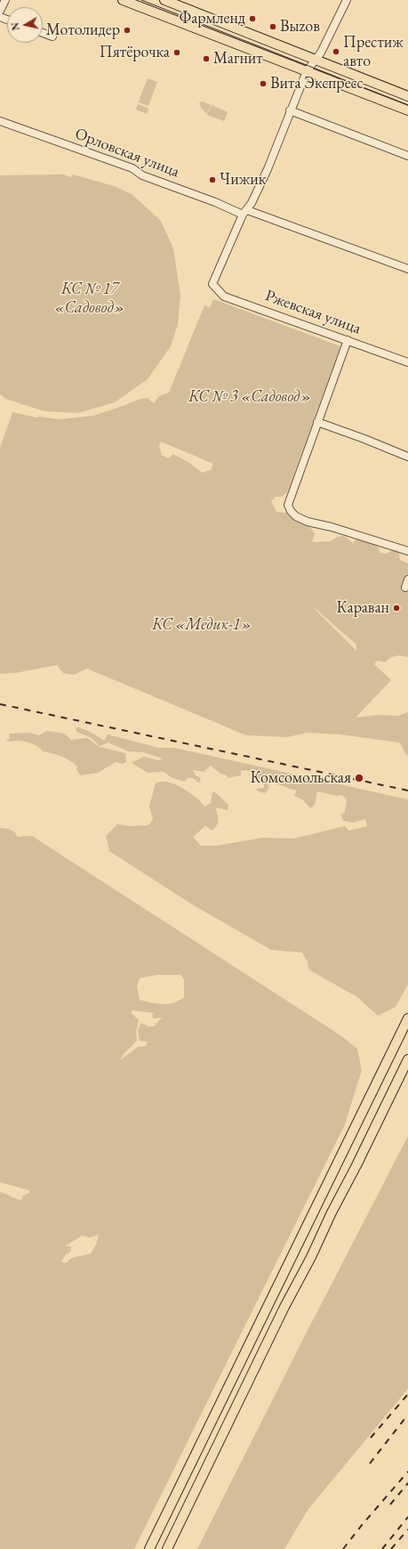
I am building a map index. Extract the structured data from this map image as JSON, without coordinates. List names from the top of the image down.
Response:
{
  "streets": {
    "street": ["Орловская улица", "Ржевская улица"]
  },
  "crossings": [
    ["Орловская улица", "Ржевская улица"]
  ],
  "parks": ["КС № 17 «Садовод»", "КС № 3 «Садовод»", "КС «Медик-1»"],
  "places": [
    "Фармленд",
    "Выzов",
    "Мотолидер",
    "Престиж авто",
    "Пятёрочка",
    "Магнит",
    "Вита Экспресс",
    "Чижик",
    "Караван",
    "Комсомольская"
  ],
  "north": "left"
}
